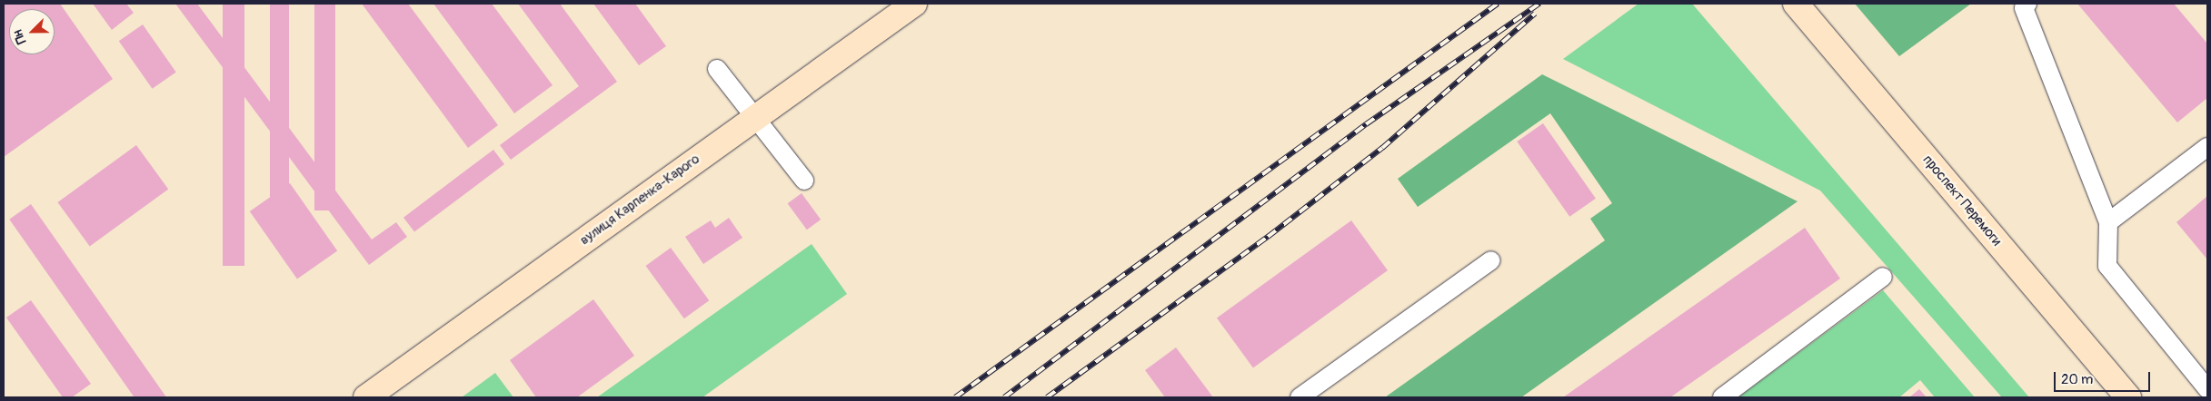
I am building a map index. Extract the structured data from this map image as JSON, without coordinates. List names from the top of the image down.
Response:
{
  "streets": {
    "main road": ["вулиця Карпенка-Карого", "проспект Перемоги"]
  },
  "scale_bar": "20 m",
  "north": "bottom left"
}
